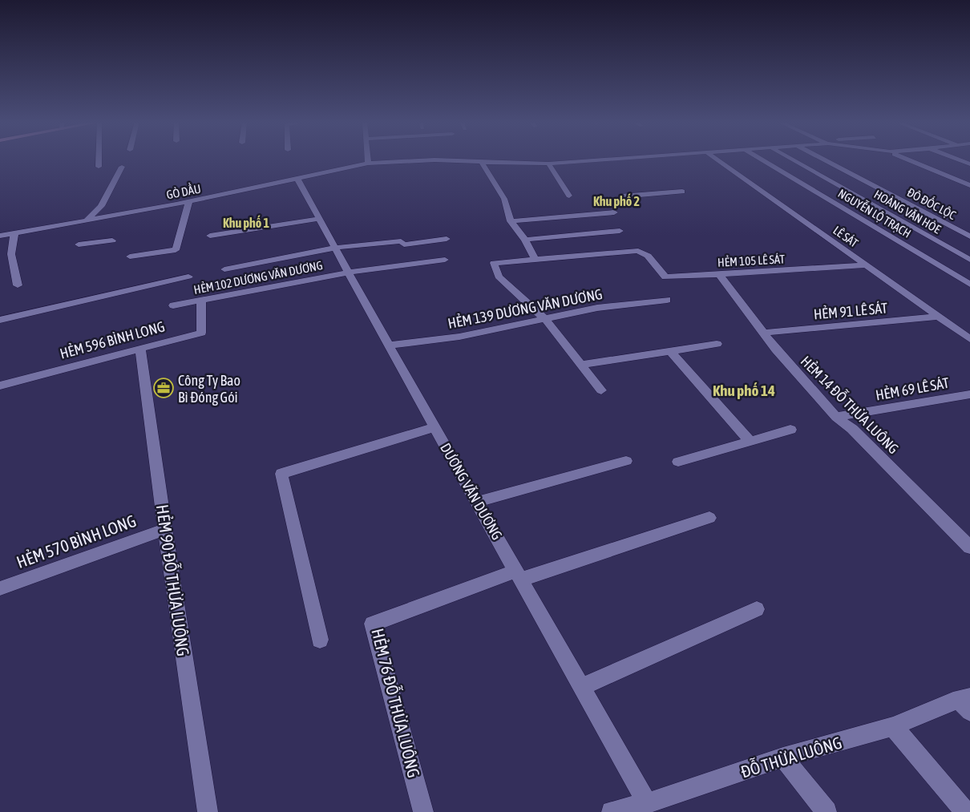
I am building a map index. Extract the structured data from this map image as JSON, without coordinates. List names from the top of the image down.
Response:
{
  "streets": {
    "street": [
      "GÒ DẦU",
      "ĐÔ ĐỐC LỘC",
      "HOÀNG VĂN HÒE",
      "NGUYỄN LỘ TRẠCH",
      "LÊ SÁT",
      "HẺM 105 LÊ SÁT",
      "HẺM 102 DƯƠNG VĂN DƯƠNG",
      "HẺM 139 DƯƠNG VĂN DƯƠNG",
      "HẺM 91 LÊ SÁT",
      "HẺM 596 BÌNH LONG",
      "HẺM 69 LÊ SÁT",
      "HẺM 14 ĐỖ THỪA LUÔNG",
      "DƯƠNG VĂN DƯƠNG",
      "HẺM 570 BÌNH LONG",
      "HẺM 90 ĐỖ THỪA LUÔNG",
      "HẺM 76 ĐỖ THỪA LUÔNG",
      "ĐỖ THỪA LUÔNG"
    ]
  },
  "crossings": [
    ["GÒ DẦU", "DƯƠNG VĂN DƯƠNG"],
    ["LÊ SÁT", "HẺM 105 LÊ SÁT"],
    ["LÊ SÁT", "HẺM 91 LÊ SÁT"],
    ["HẺM 105 LÊ SÁT", "HẺM 14 ĐỖ THỪA LUÔNG"],
    ["HẺM 102 DƯƠNG VĂN DƯƠNG", "HẺM 596 BÌNH LONG"],
    ["HẺM 102 DƯƠNG VĂN DƯƠNG", "DƯƠNG VĂN DƯƠNG"],
    ["HẺM 139 DƯƠNG VĂN DƯƠNG", "DƯƠNG VĂN DƯƠNG"],
    ["HẺM 91 LÊ SÁT", "HẺM 14 ĐỖ THỪA LUÔNG"],
    ["HẺM 596 BÌNH LONG", "HẺM 90 ĐỖ THỪA LUÔNG"],
    ["HẺM 69 LÊ SÁT", "HẺM 14 ĐỖ THỪA LUÔNG"],
    ["DƯƠNG VĂN DƯƠNG", "HẺM 76 ĐỖ THỪA LUÔNG"],
    ["DƯƠNG VĂN DƯƠNG", "ĐỖ THỪA LUÔNG"],
    ["HẺM 570 BÌNH LONG", "HẺM 90 ĐỖ THỪA LUÔNG"]
  ],
  "districts": ["Khu phố 2", "Khu phố 1", "Khu phố 14"],
  "places": {
    "office": ["Công Ty Bao Bì Đóng Gói"]
  }
}
